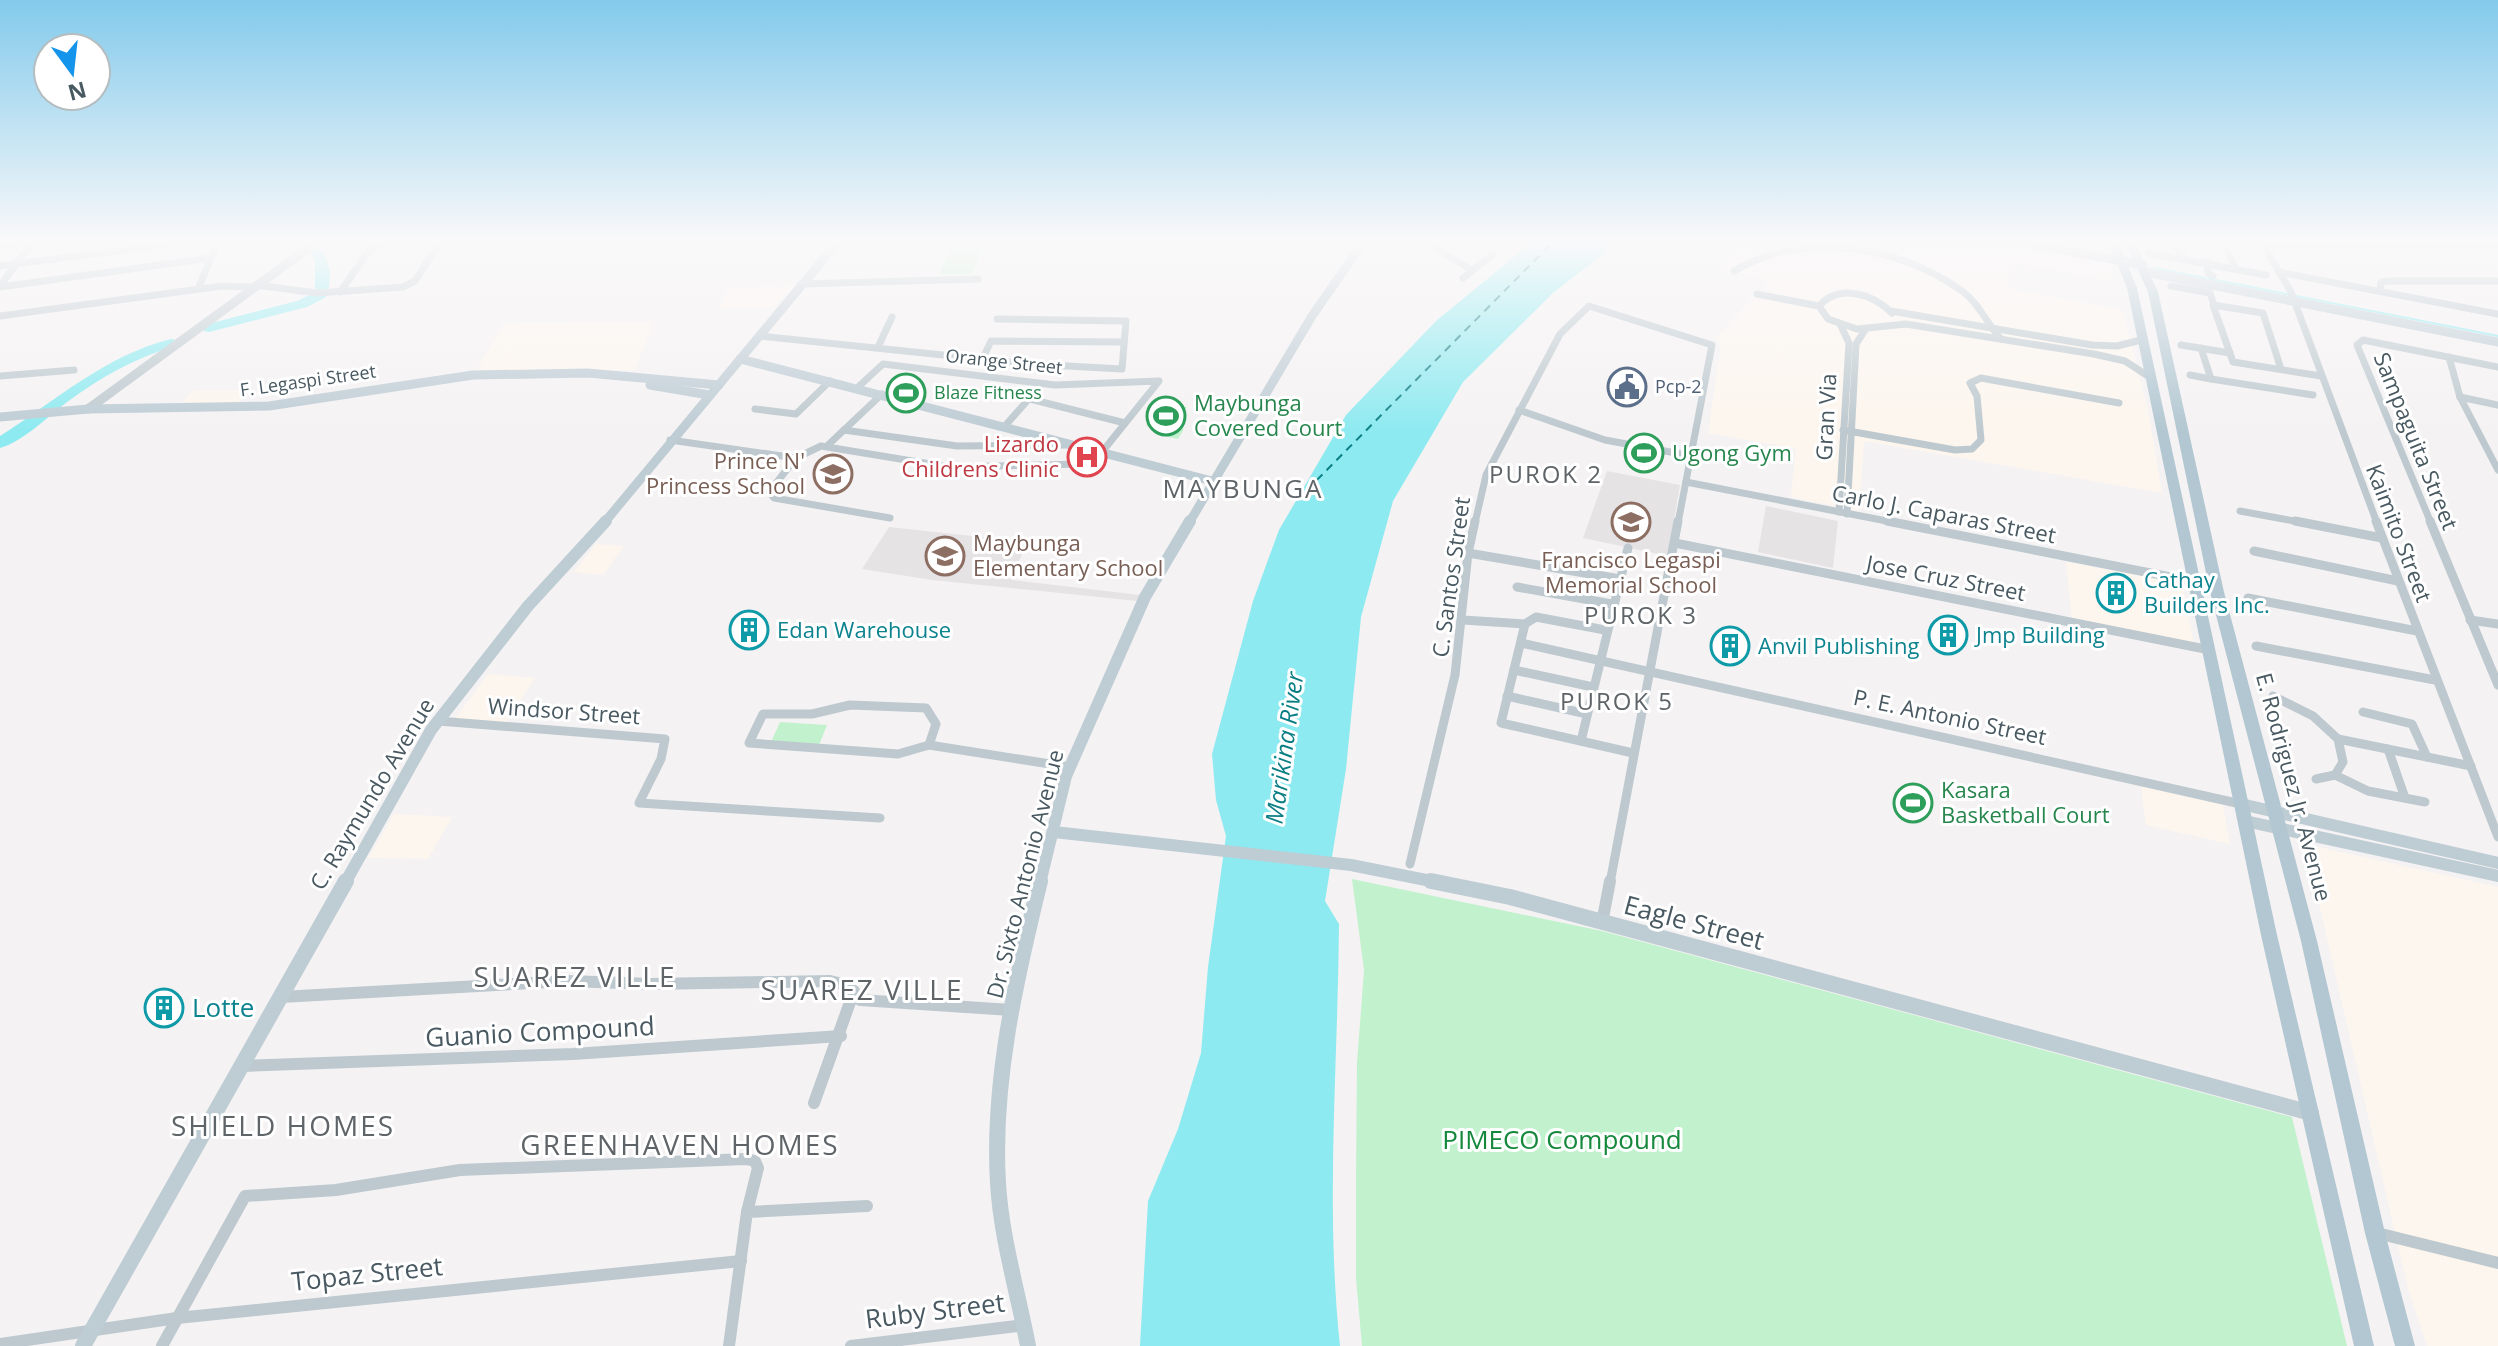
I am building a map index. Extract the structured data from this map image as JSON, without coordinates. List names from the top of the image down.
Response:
{
  "streets": {
    "main road": [
      "F. Legaspi Street",
      "E. Rodriguez Jr. Avenue",
      "C. Raymundo Avenue",
      "Dr. Sixto Antonio Avenue",
      "Eagle Street"
    ],
    "street": [
      "Orange Street",
      "Gran Via",
      "Sampaguita Street",
      "Carlo J. Caparas Street",
      "Kaimito Street",
      "C. Santos Street",
      "Jose Cruz Street",
      "Windsor Street",
      "P. E. Antonio Street",
      "Guanio Compound",
      "Topaz Street",
      "Ruby Street"
    ]
  },
  "crossings": [
    ["F. Legaspi Street", "C. Raymundo Avenue"],
    ["Gran Via", "Carlo J. Caparas Street"],
    ["Carlo J. Caparas Street", "E. Rodriguez Jr. Avenue"],
    ["Jose Cruz Street", "E. Rodriguez Jr. Avenue"],
    ["Windsor Street", "C. Raymundo Avenue"],
    ["P. E. Antonio Street", "E. Rodriguez Jr. Avenue"],
    ["E. Rodriguez Jr. Avenue", "Eagle Street"],
    ["C. Raymundo Avenue", "Guanio Compound"],
    ["C. Raymundo Avenue", "Topaz Street"],
    ["Dr. Sixto Antonio Avenue", "Eagle Street"],
    ["Dr. Sixto Antonio Avenue", "Ruby Street"]
  ],
  "districts": [
    "PUROK 2",
    "MAYBUNGA",
    "PUROK 3",
    "PUROK 5",
    "SUAREZ VILLE",
    "SUAREZ VILLE",
    "SHIELD HOMES",
    "GREENHAVEN HOMES"
  ],
  "water": ["Marikina River"],
  "parks": ["PIMECO Compound"],
  "places": {
    "public building": ["Pcp-2"],
    "sports": [
      "Blaze Fitness",
      "Maybunga Covered Court",
      "Ugong Gym",
      "Kasara Basketball Court"
    ],
    "hospital": ["Lizardo Childrens Clinic"],
    "school or university": ["Prince N' Princess School", "Francisco Legaspi Memorial School", "Maybunga Elementary School"],
    "building": [
      "Cathay Builders Inc.",
      "Edan Warehouse",
      "Jmp Building",
      "Anvil Publishing",
      "Lotte"
    ]
  },
  "north": "bottom"
}
